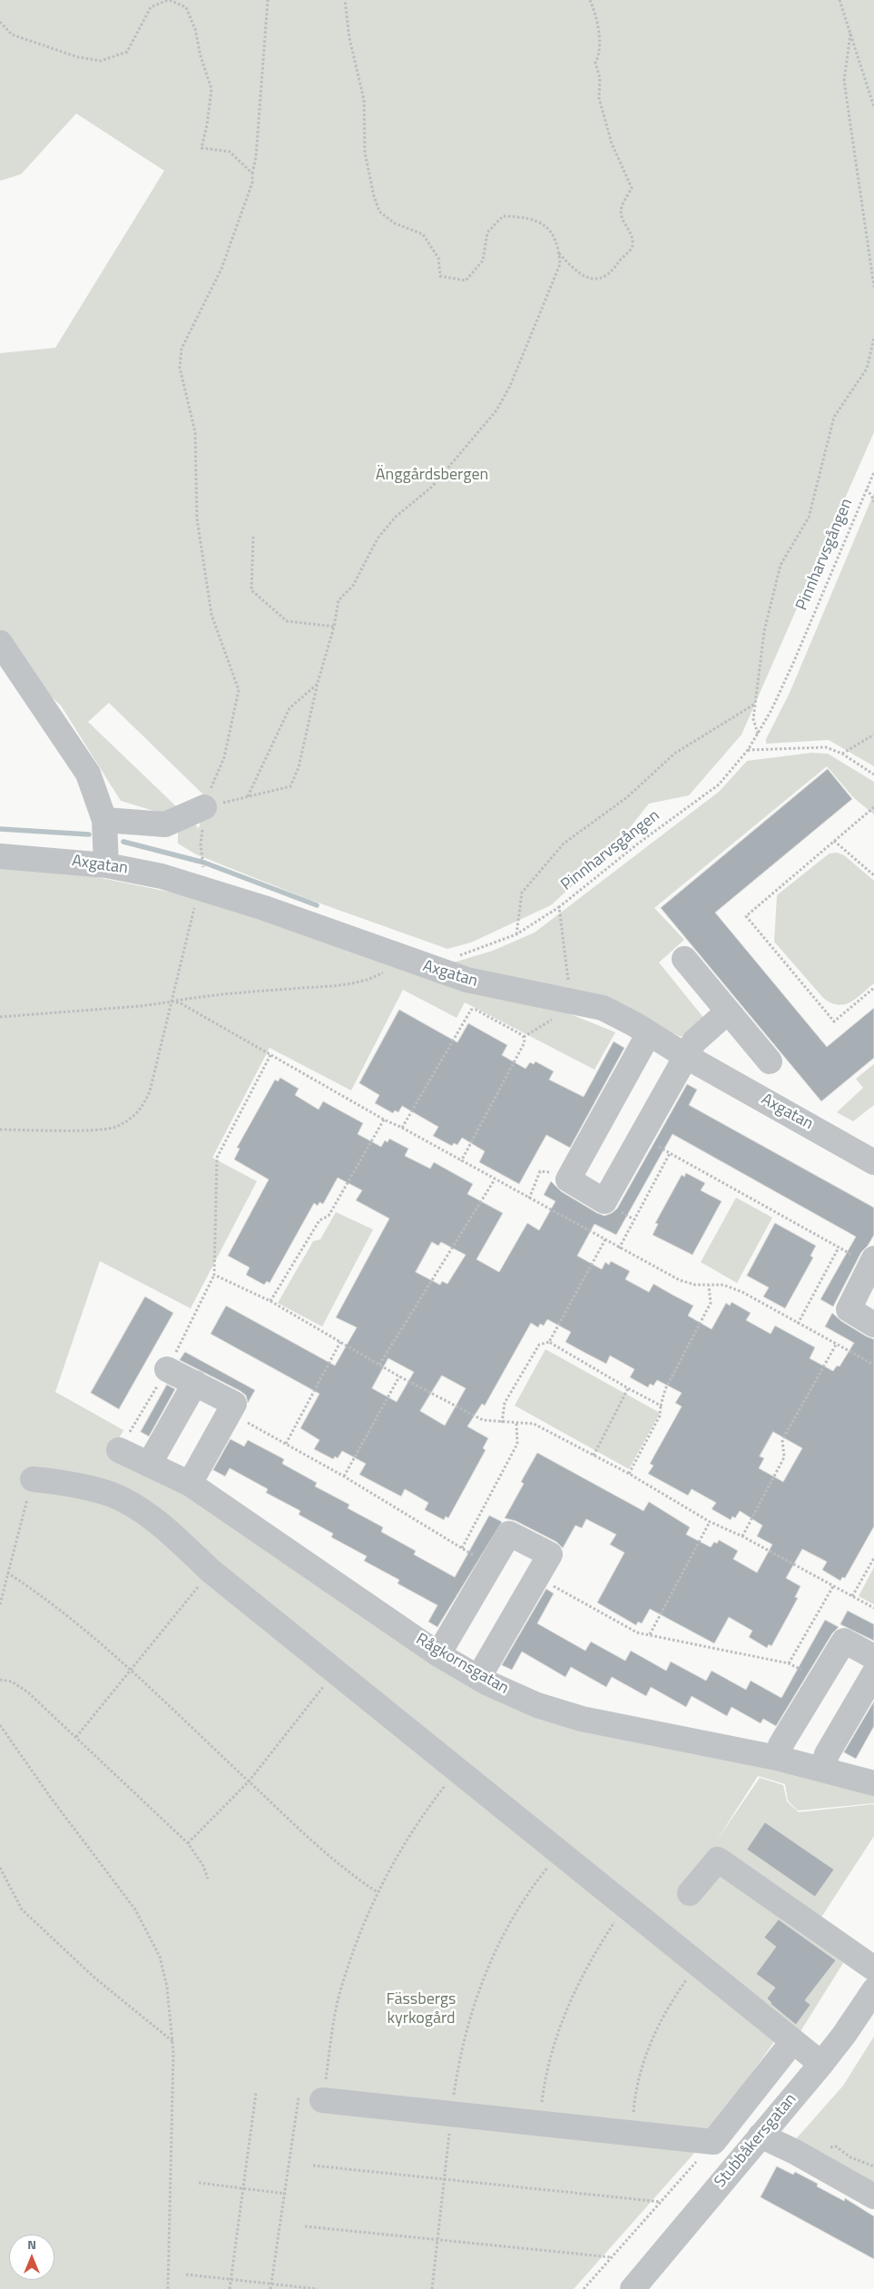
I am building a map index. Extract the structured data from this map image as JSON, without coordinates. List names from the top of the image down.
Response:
{
  "streets": {
    "street": ["Axgatan", "Rågkornsgatan", "Stubbåkersgatan"],
    "path": ["Pinnharvsgången"]
  },
  "crossings": [
    ["Pinnharvsgången", "Axgatan"]
  ],
  "parks": ["Änggårdsbergen", "Fässbergs kyrkogård"],
  "north": "top"
}
